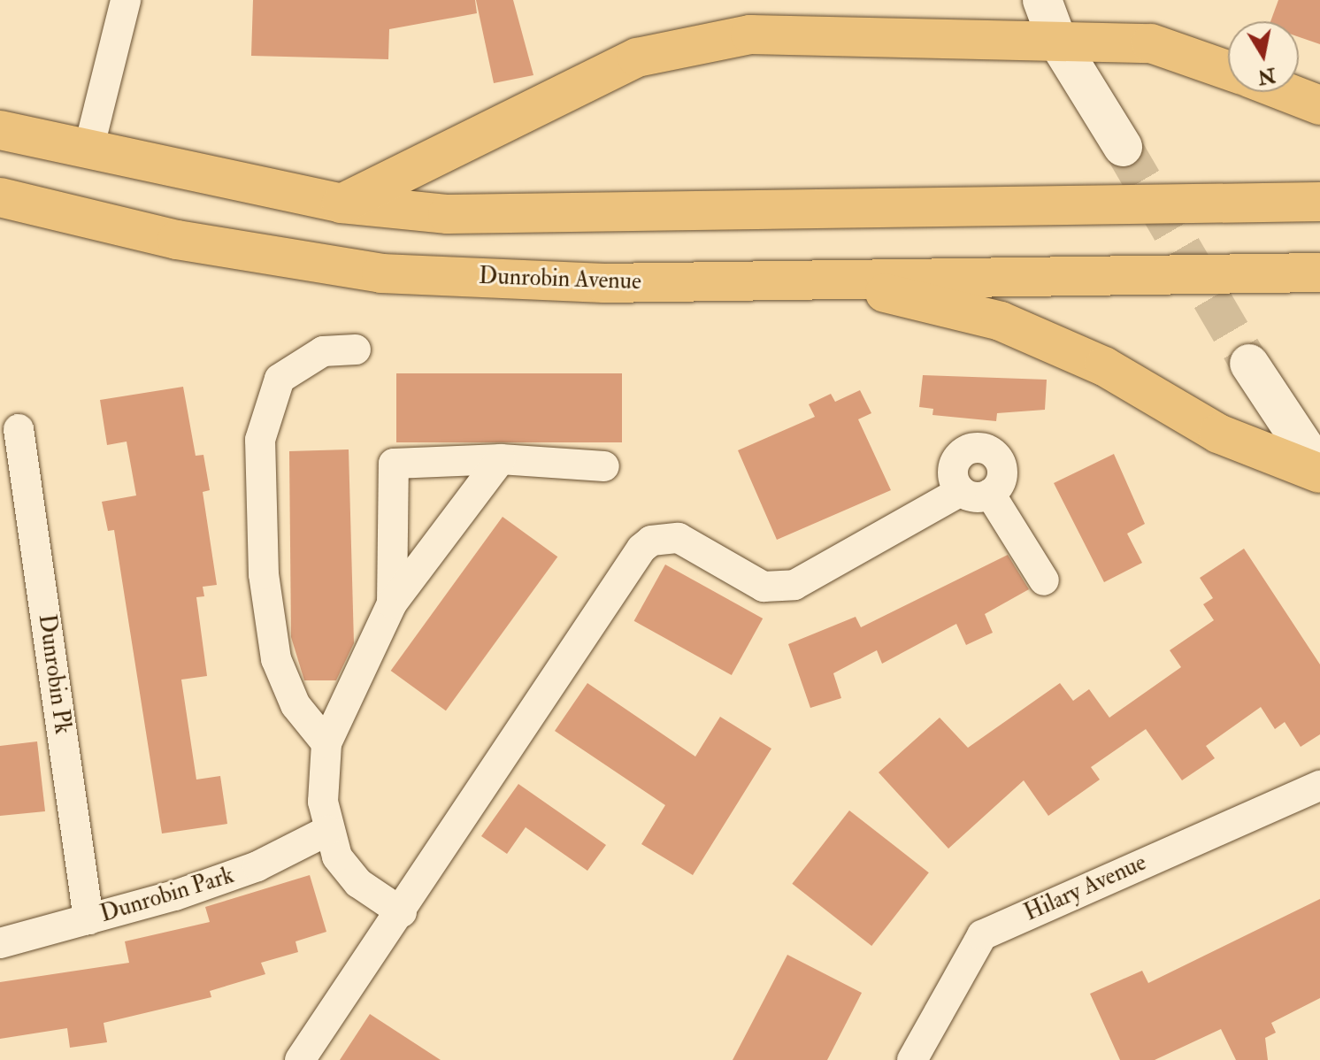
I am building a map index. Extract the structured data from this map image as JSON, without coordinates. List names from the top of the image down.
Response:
{
  "streets": {
    "highway": ["Dunrobin Avenue"],
    "street": ["Dunrobin Pk", "Hilary Avenue", "Dunrobin Park"]
  },
  "crossings": [
    ["Dunrobin Pk", "Dunrobin Park"]
  ],
  "north": "bottom"
}
